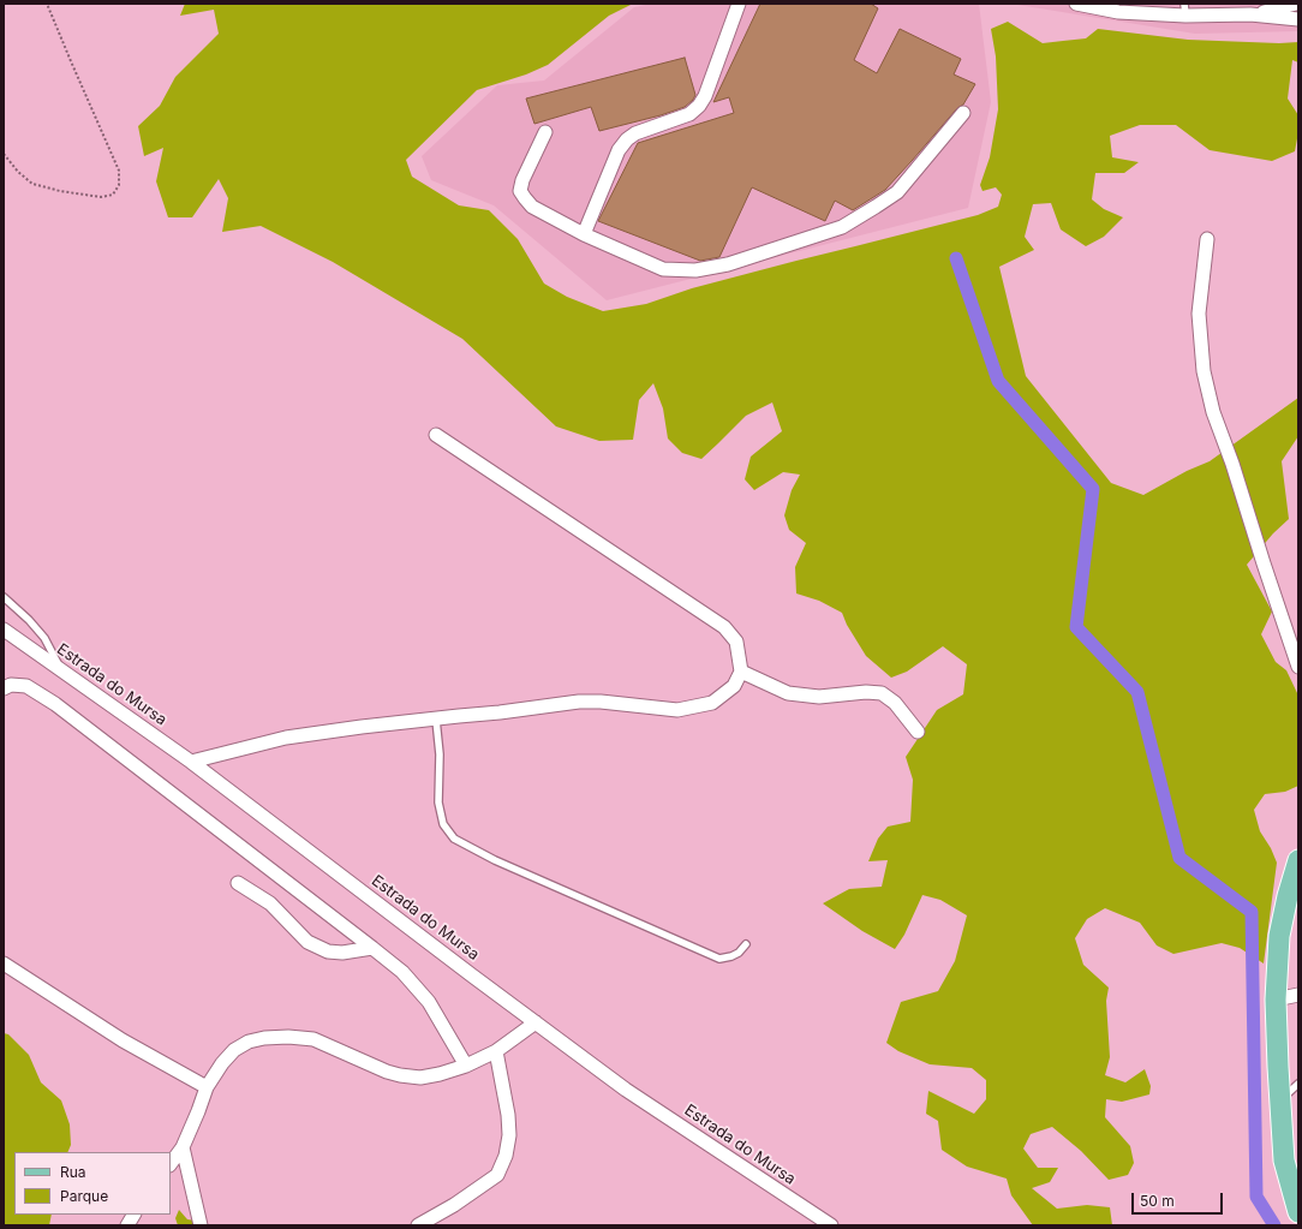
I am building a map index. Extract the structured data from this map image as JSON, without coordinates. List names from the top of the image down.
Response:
{
  "streets": {
    "street": ["Estrada do Mursa"]
  },
  "legend": ["Rua", "Parque"],
  "scale_bar": "50 m"
}
